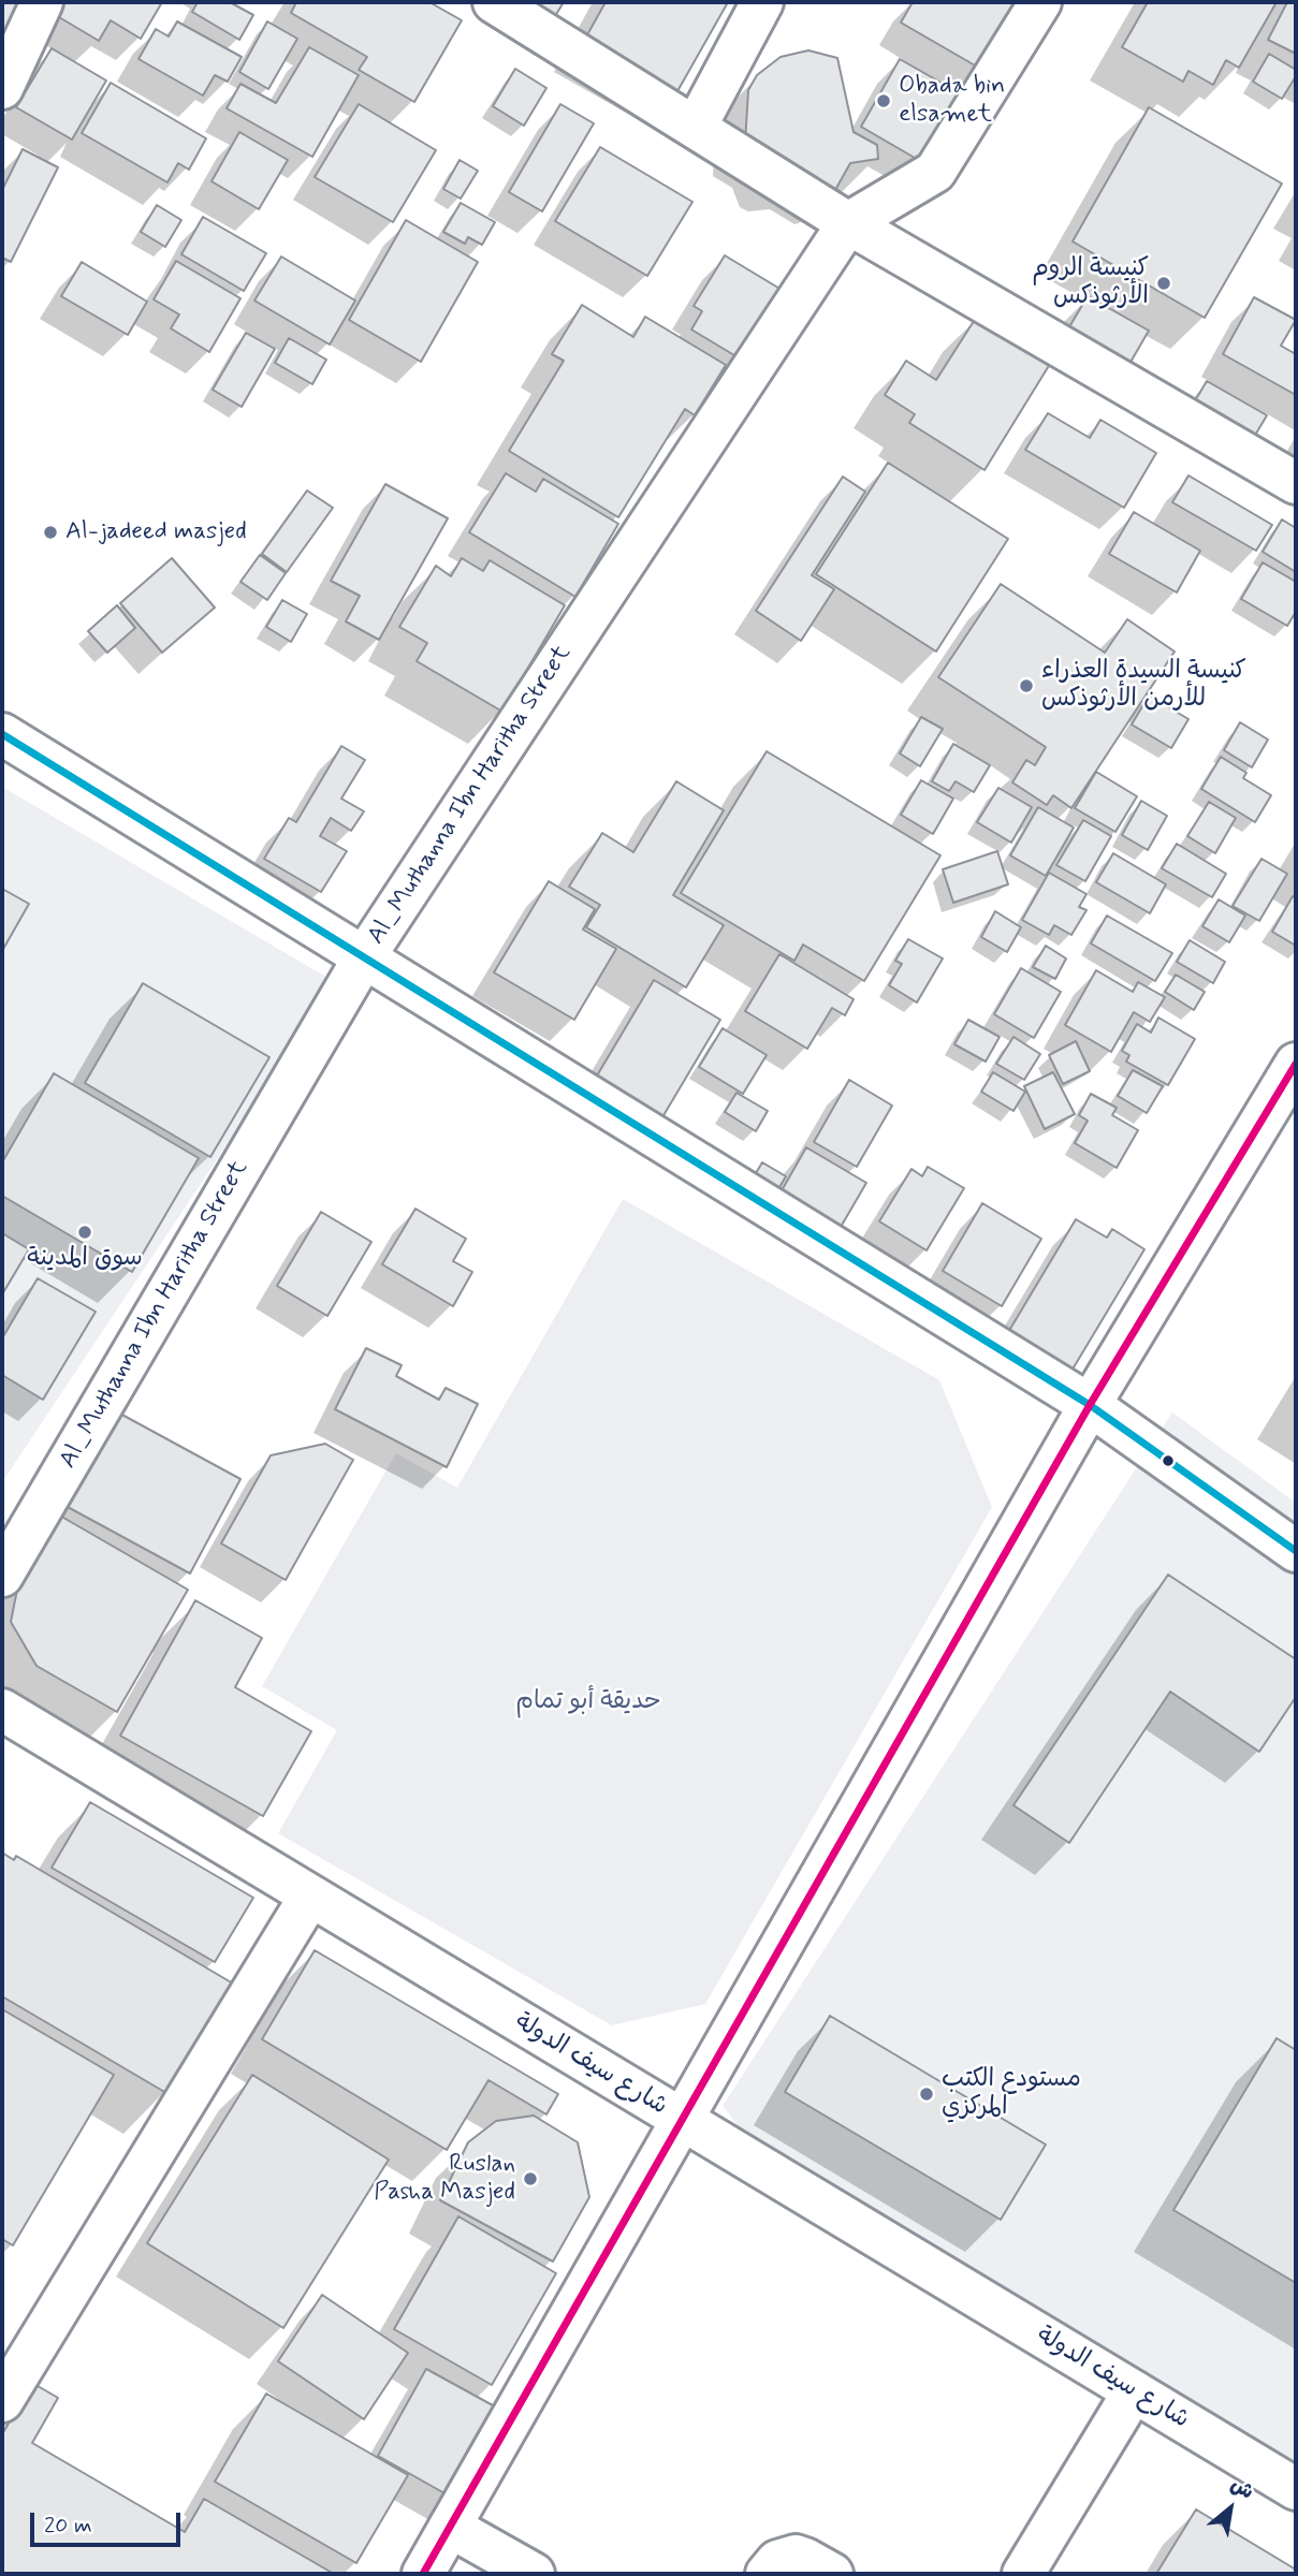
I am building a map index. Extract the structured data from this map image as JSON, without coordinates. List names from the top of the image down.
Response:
{
  "streets": {
    "street": ["Al_Muthanna Ibn Haritha Street", "شارع سيف الدولة"]
  },
  "parks": ["حديقة أبو تمام"],
  "places": [
    "Obada bin elsamet",
    "كنيسة الروم الأرثوذكس",
    "Al-jadeed masjed",
    "كنيسة السيدة العذراء للأرمن الأرثوذكس",
    "سوق المدينة",
    "مستودع الكتب المركزي",
    "Ruslan Pasha Masjed"
  ],
  "scale_bar": "20 m",
  "north": "top right"
}
